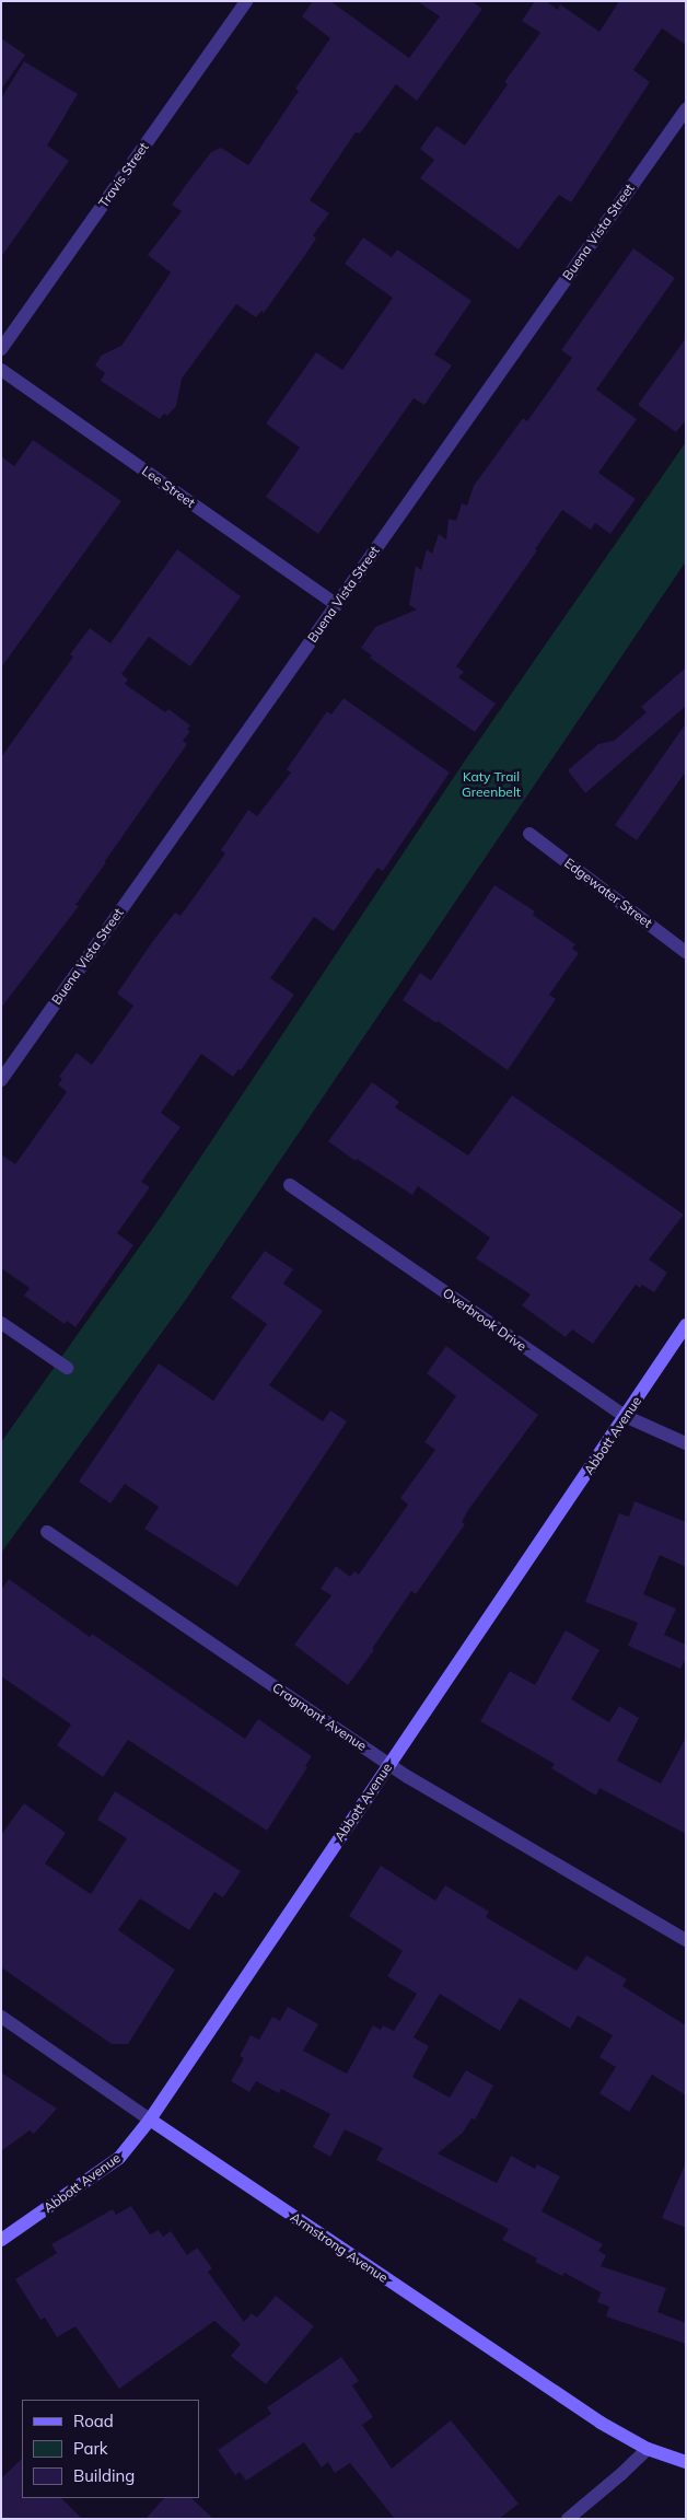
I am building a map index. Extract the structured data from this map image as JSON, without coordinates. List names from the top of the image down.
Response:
{
  "streets": {
    "street": [
      "Travis Street",
      "Buena Vista Street",
      "Lee Street",
      "Edgewater Street",
      "Overbrook Drive",
      "Abbott Avenue",
      "Cragmont Avenue",
      "Armstrong Avenue"
    ]
  },
  "crossings": [
    ["Buena Vista Street", "Lee Street"],
    ["Overbrook Drive", "Abbott Avenue"],
    ["Abbott Avenue", "Cragmont Avenue"],
    ["Abbott Avenue", "Armstrong Avenue"]
  ],
  "parks": ["Katy Trail Greenbelt"],
  "legend": ["Road", "Park", "Building"]
}
